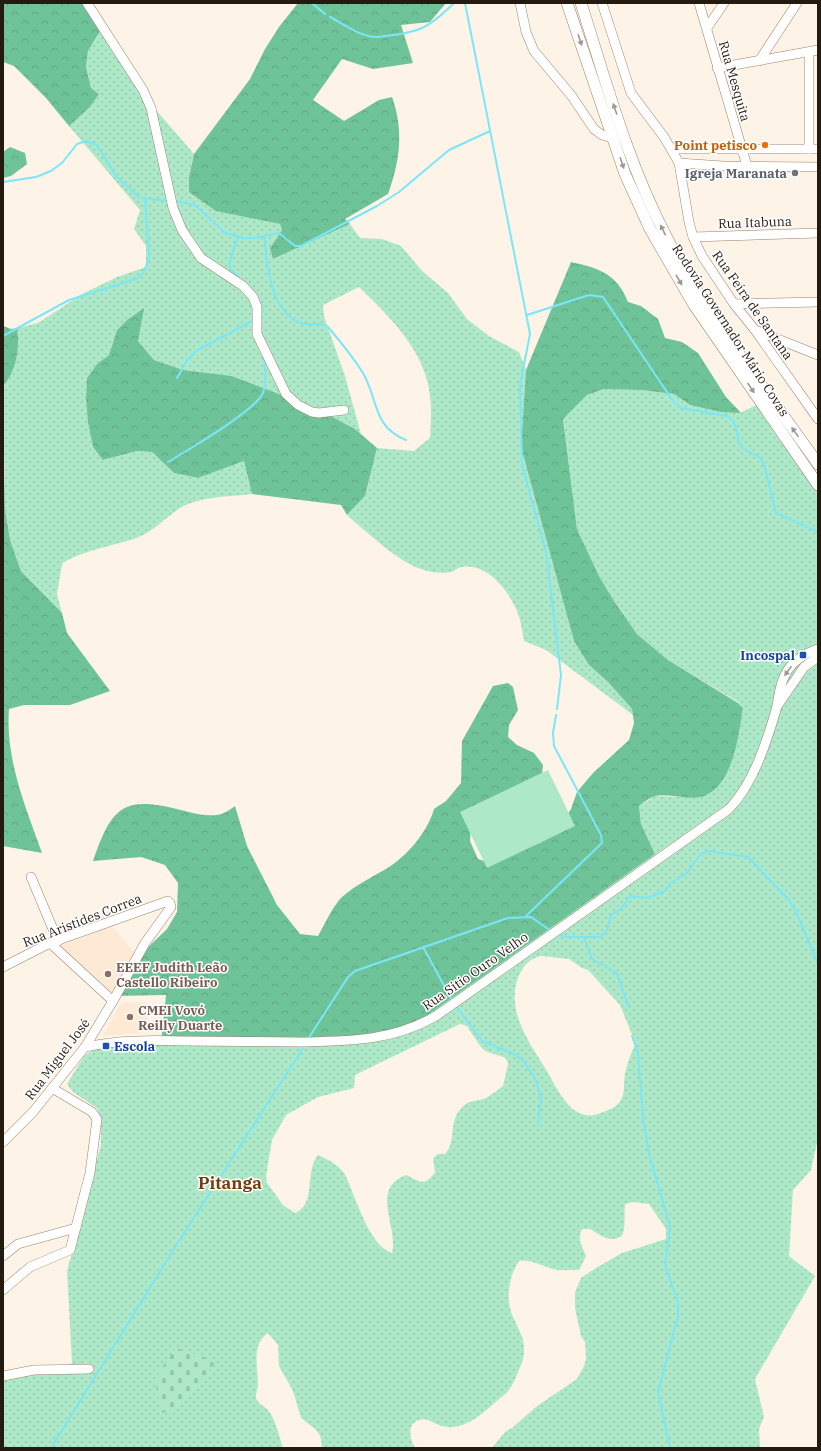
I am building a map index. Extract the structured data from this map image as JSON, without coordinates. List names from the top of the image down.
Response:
{
  "streets": {
    "main road": ["Rodovia Governador Mário Covas"],
    "street": [
      "Rua Mesquita",
      "Rua Itabuna",
      "Rua Feira de Santana",
      "Rua Aristides Correa",
      "Rua Sitio Ouro Velho",
      "Rua Miguel José"
    ]
  },
  "crossings": [
    ["Rua Itabuna", "Rua Feira de Santana"],
    ["Rua Aristides Correa", "Rua Miguel José"],
    ["Rua Sitio Ouro Velho", "Rua Miguel José"]
  ],
  "districts": ["Pitanga"],
  "places": {
    "other": [
      "Point petisco",
      "Igreja Maranata",
      "EEEF Judith Leão Castello Ribeiro",
      "CMEI Vovó Reilly Duarte"
    ],
    "transit": ["Incospal", "Escola"]
  }
}
